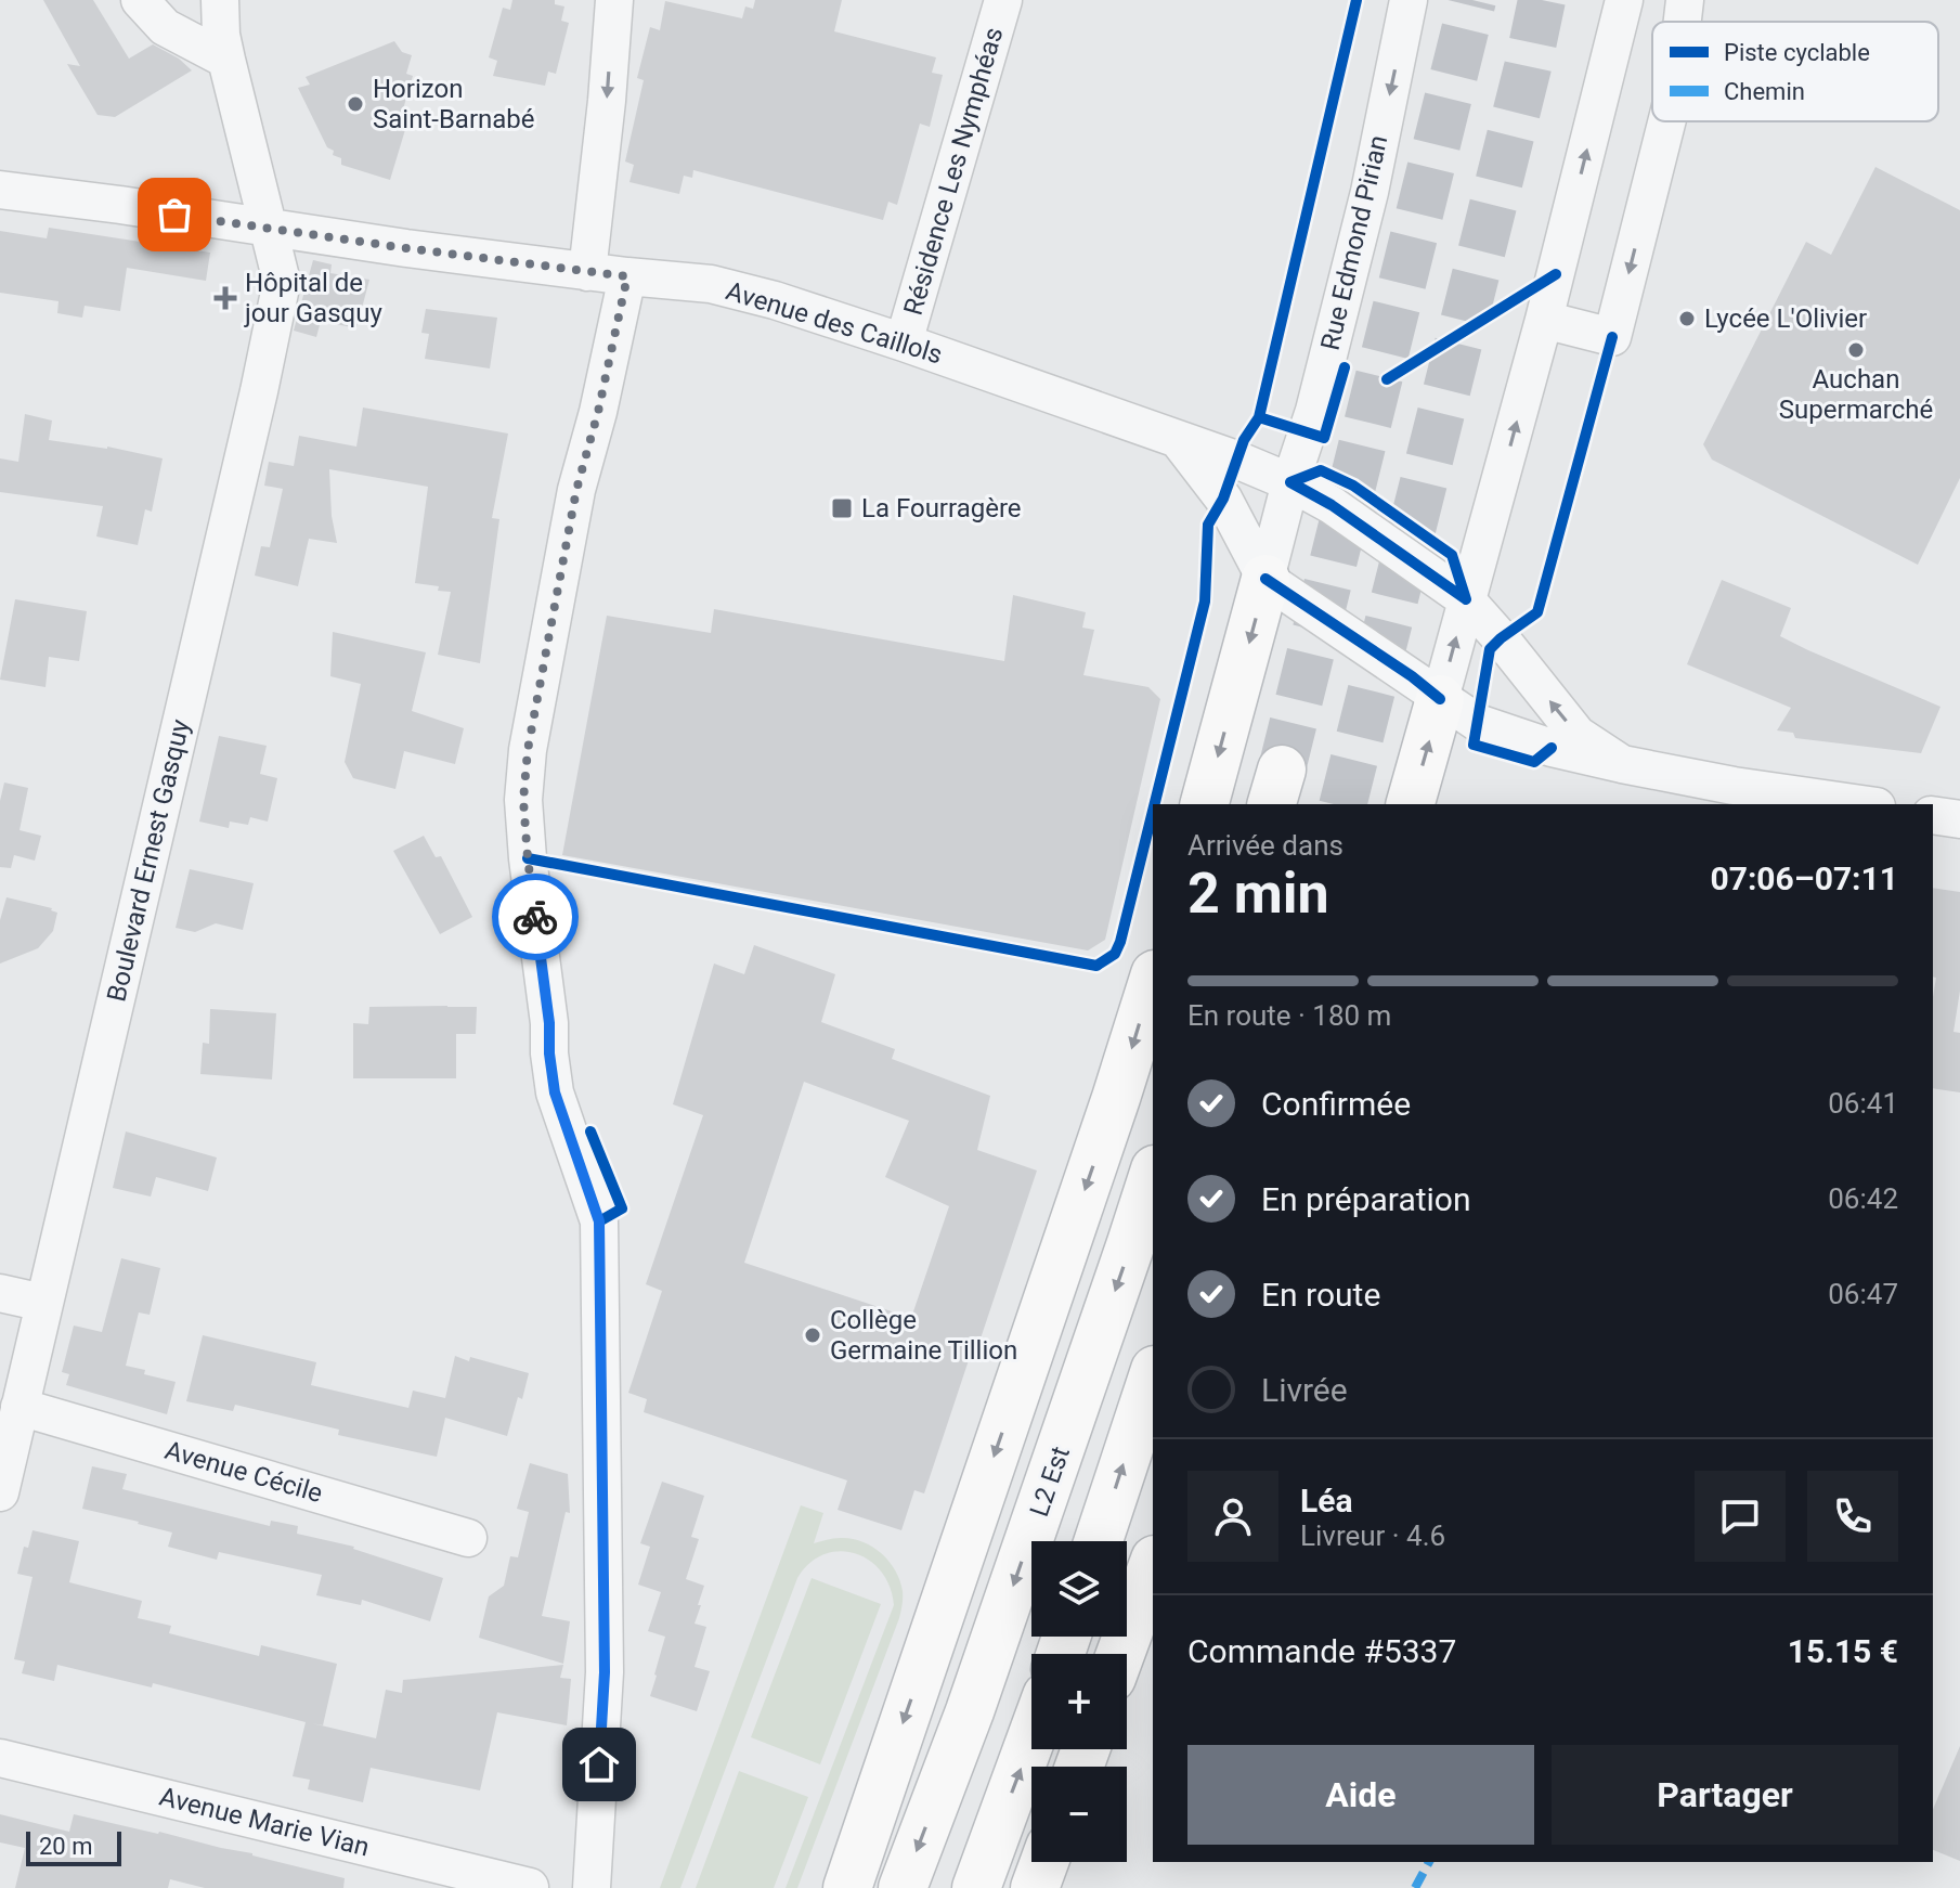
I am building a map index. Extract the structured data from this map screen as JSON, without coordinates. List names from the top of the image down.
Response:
{
  "streets": {
    "highway": ["L2 Est"],
    "street": [
      "Résidence Les Nymphéas",
      "Rue Edmond Pirian",
      "Avenue des Caillols",
      "Boulevard Ernest Gasquy",
      "Avenue Cécile",
      "Avenue Marie Vian"
    ]
  },
  "crossings": [
    ["Résidence Les Nymphéas", "Avenue des Caillols"],
    ["Rue Edmond Pirian", "Avenue des Caillols"],
    ["Avenue des Caillols", "Boulevard Ernest Gasquy"],
    ["Boulevard Ernest Gasquy", "Avenue Cécile"]
  ],
  "places": {
    "other": [
      "Horizon Saint-Barnabé",
      "Lycée L'Olivier",
      "Auchan Supermarché",
      "Collège Germaine Tillion"
    ],
    "health": ["Hôpital de jour Gasquy"],
    "transit": ["La Fourragère"]
  },
  "legend": ["Piste cyclable", "Chemin"],
  "scale_bar": "20 m",
  "page": {
    "heading": ["2 min", "Arrivée dans", "07:06–07:11"],
    "panel": [
      "Léa",
      "Livreur · 4.6",
      "Commande #5337",
      "15.15 €"
    ],
    "bar": "En route · 180 m",
    "list": [
      ["Confirmée", "06:41"],
      ["En préparation", "06:42"],
      ["En route", "06:47"],
      "Livrée"
    ],
    "map_buttons": ["+", "−"],
    "buttons": ["Aide", "Partager"],
    "scale": "20 m"
  }
}
